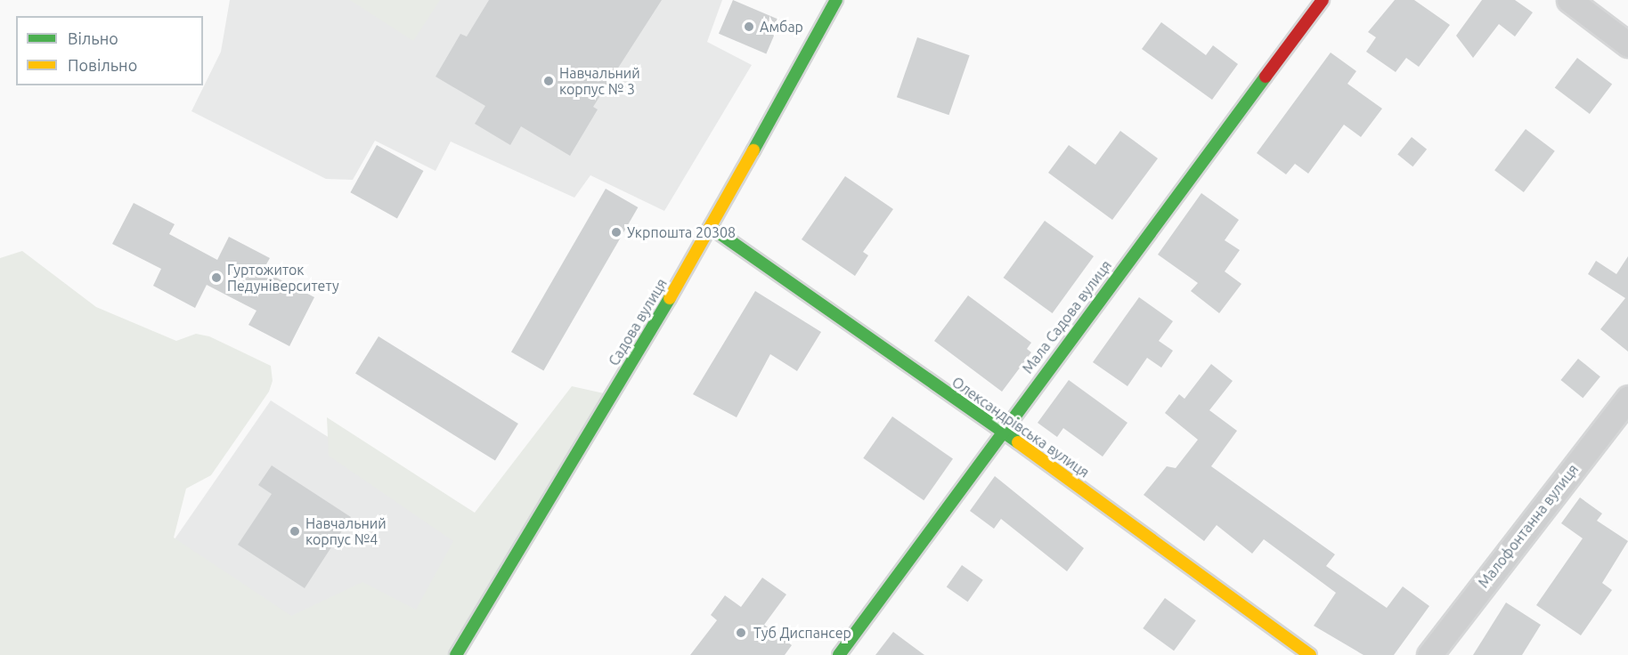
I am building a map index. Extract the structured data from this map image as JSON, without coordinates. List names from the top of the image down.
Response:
{
  "streets": {
    "street": [
      "Мала Садова вулиця",
      "Садова вулиця",
      "Олександрівська вулиця",
      "Малофонтанна вулиця"
    ]
  },
  "crossings": [
    ["Мала Садова вулиця", "Олександрівська вулиця"],
    ["Садова вулиця", "Олександрівська вулиця"]
  ],
  "places": [
    "Амбар",
    "Навчальний корпус № 3",
    "Укрпошта 20308",
    "Гуртожиток Педуніверситету",
    "Навчальний корпус №4",
    "Туб Диспансер"
  ],
  "legend": ["Вільно", "Повільно"]
}
